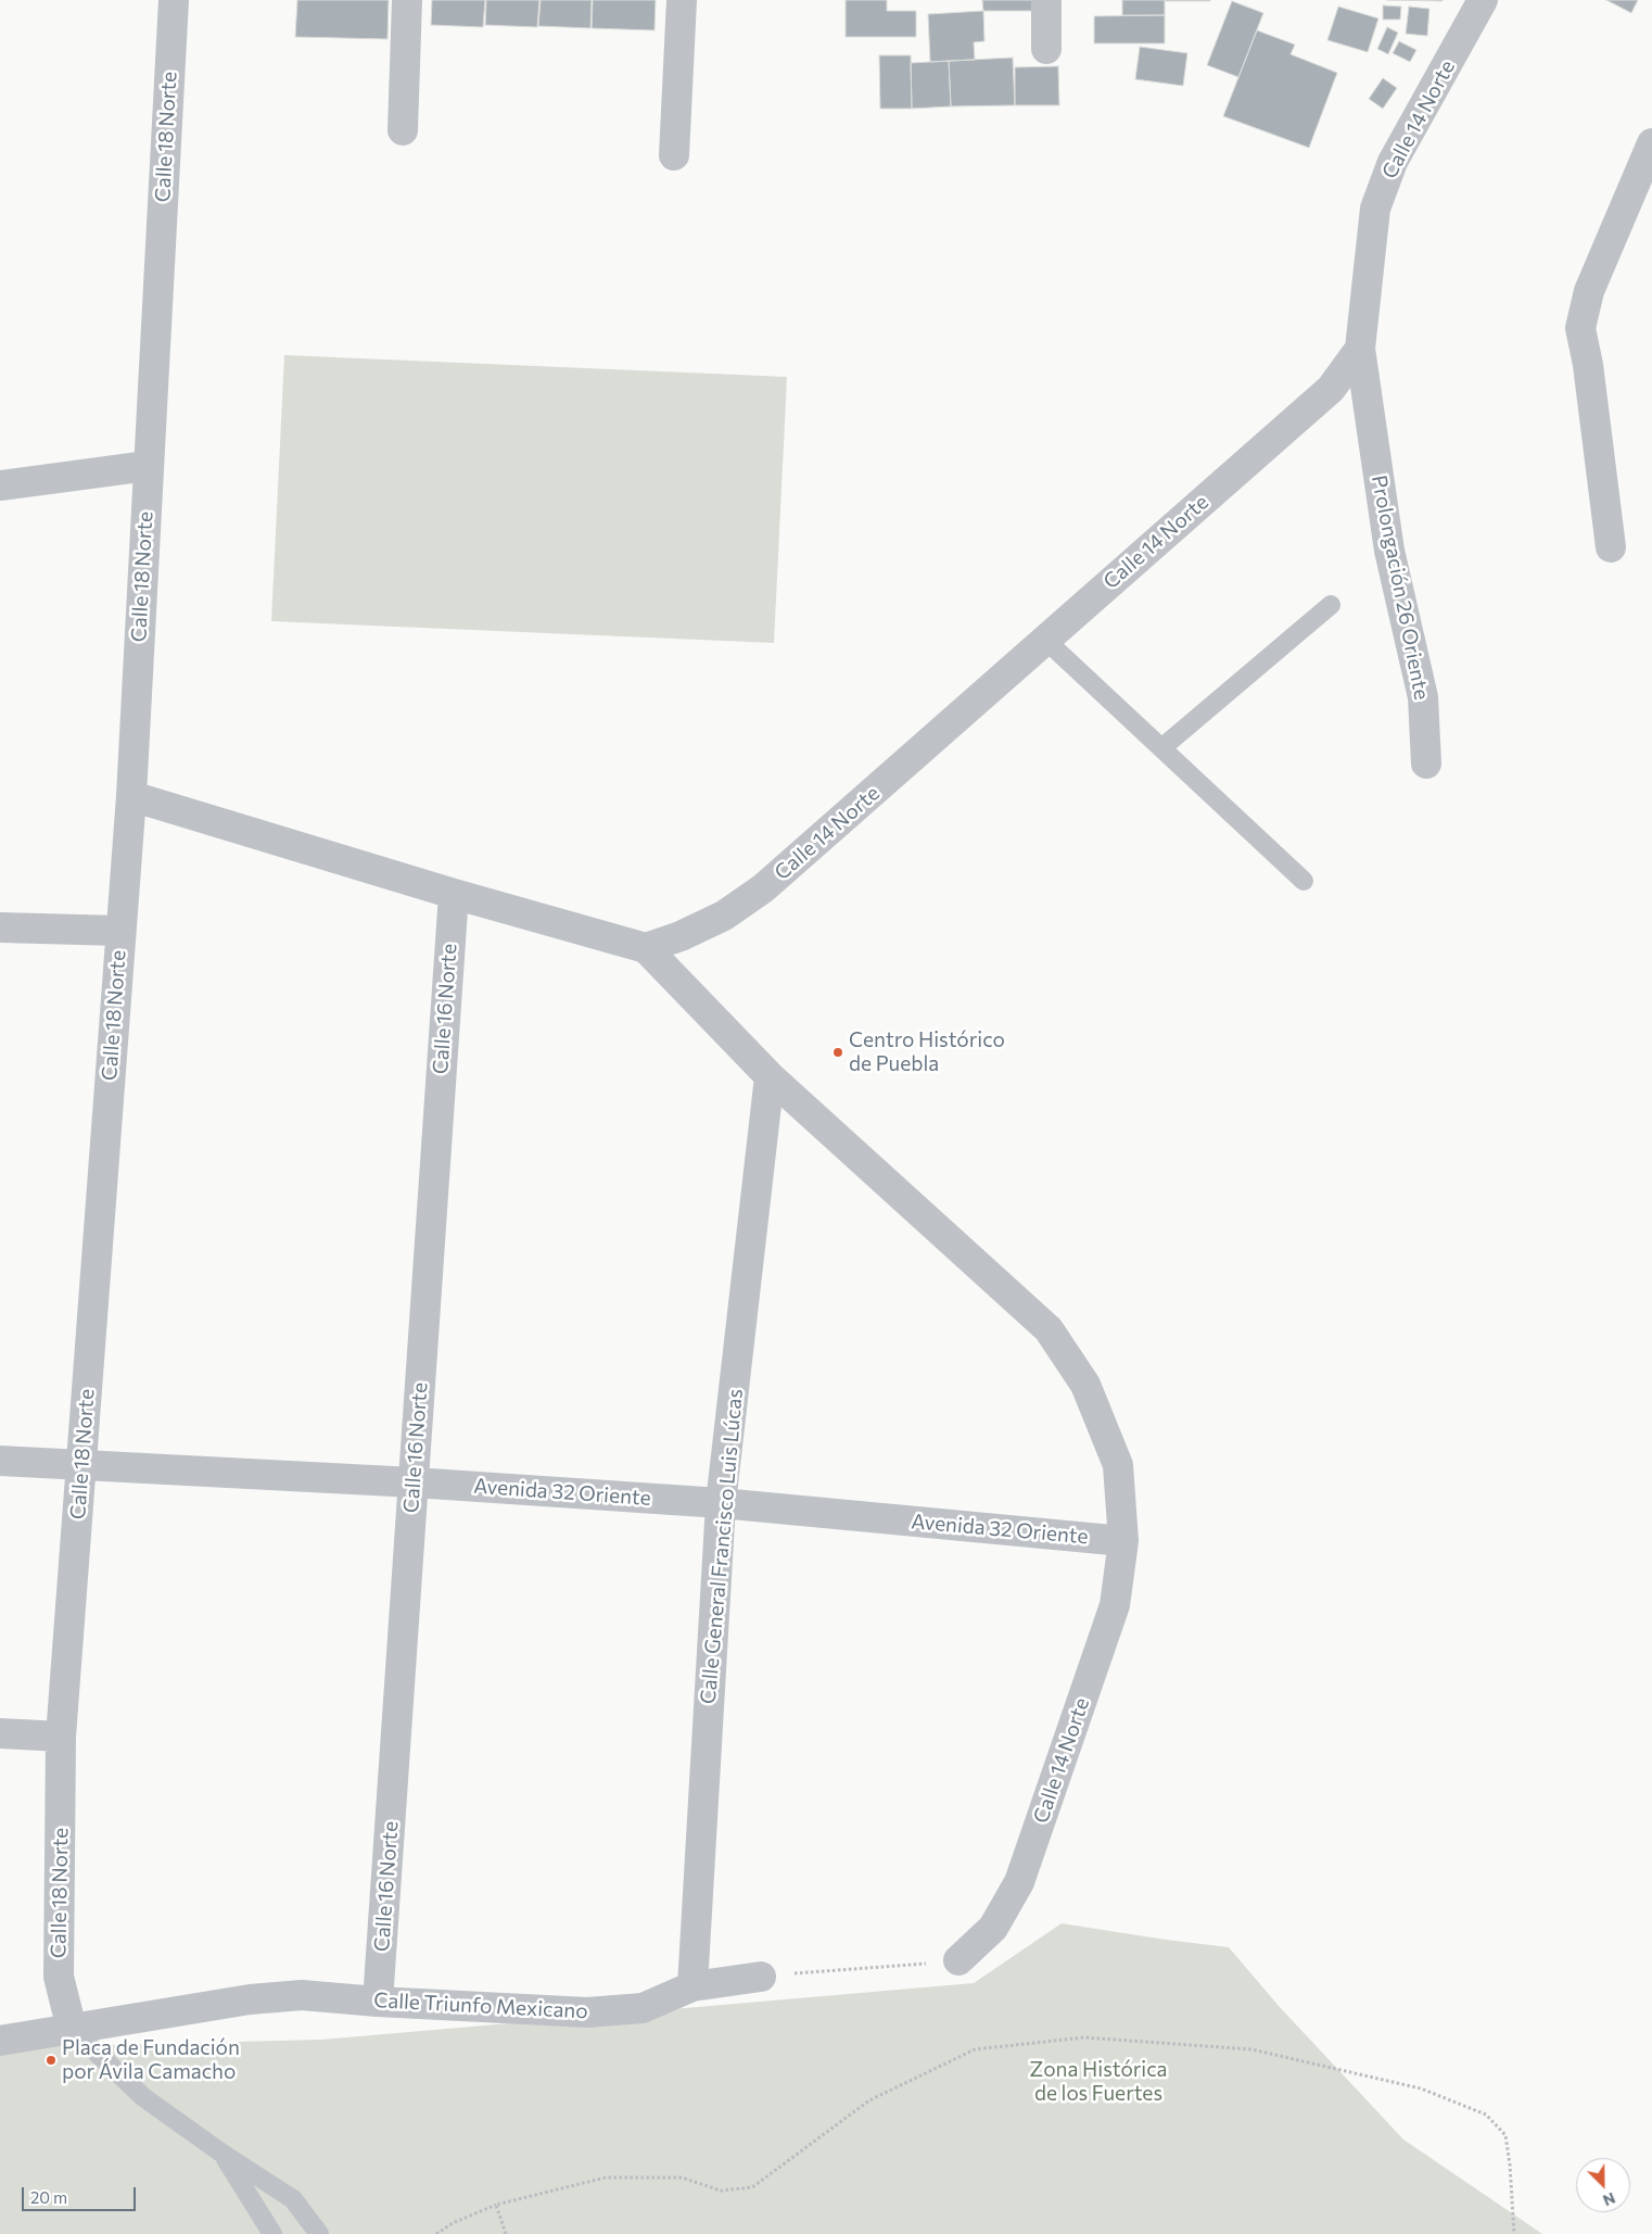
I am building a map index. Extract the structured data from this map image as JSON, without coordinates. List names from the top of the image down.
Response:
{
  "streets": {
    "street": [
      "Calle 14 Norte",
      "Calle 18 Norte",
      "Prolongación 26 Oriente",
      "Calle 16 Norte",
      "Avenida 32 Oriente",
      "Calle General Francisco Luis Lúcas",
      "Calle Triunfo Mexicano"
    ]
  },
  "crossings": [
    ["Calle 14 Norte", "Prolongación 26 Oriente"],
    ["Calle 14 Norte", "Avenida 32 Oriente"],
    ["Calle 14 Norte", "Calle General Francisco Luis Lúcas"],
    ["Calle 18 Norte", "Avenida 32 Oriente"],
    ["Calle 18 Norte", "Calle Triunfo Mexicano"],
    ["Calle 16 Norte", "Avenida 32 Oriente"],
    ["Calle 16 Norte", "Calle Triunfo Mexicano"],
    ["Avenida 32 Oriente", "Calle General Francisco Luis Lúcas"],
    ["Calle General Francisco Luis Lúcas", "Calle Triunfo Mexicano"]
  ],
  "parks": ["Zona Histórica de los Fuertes"],
  "places": ["Centro Histórico de Puebla", "Placa de Fundación por Ávila Camacho"],
  "scale_bar": "20 m",
  "north": "bottom right"
}
